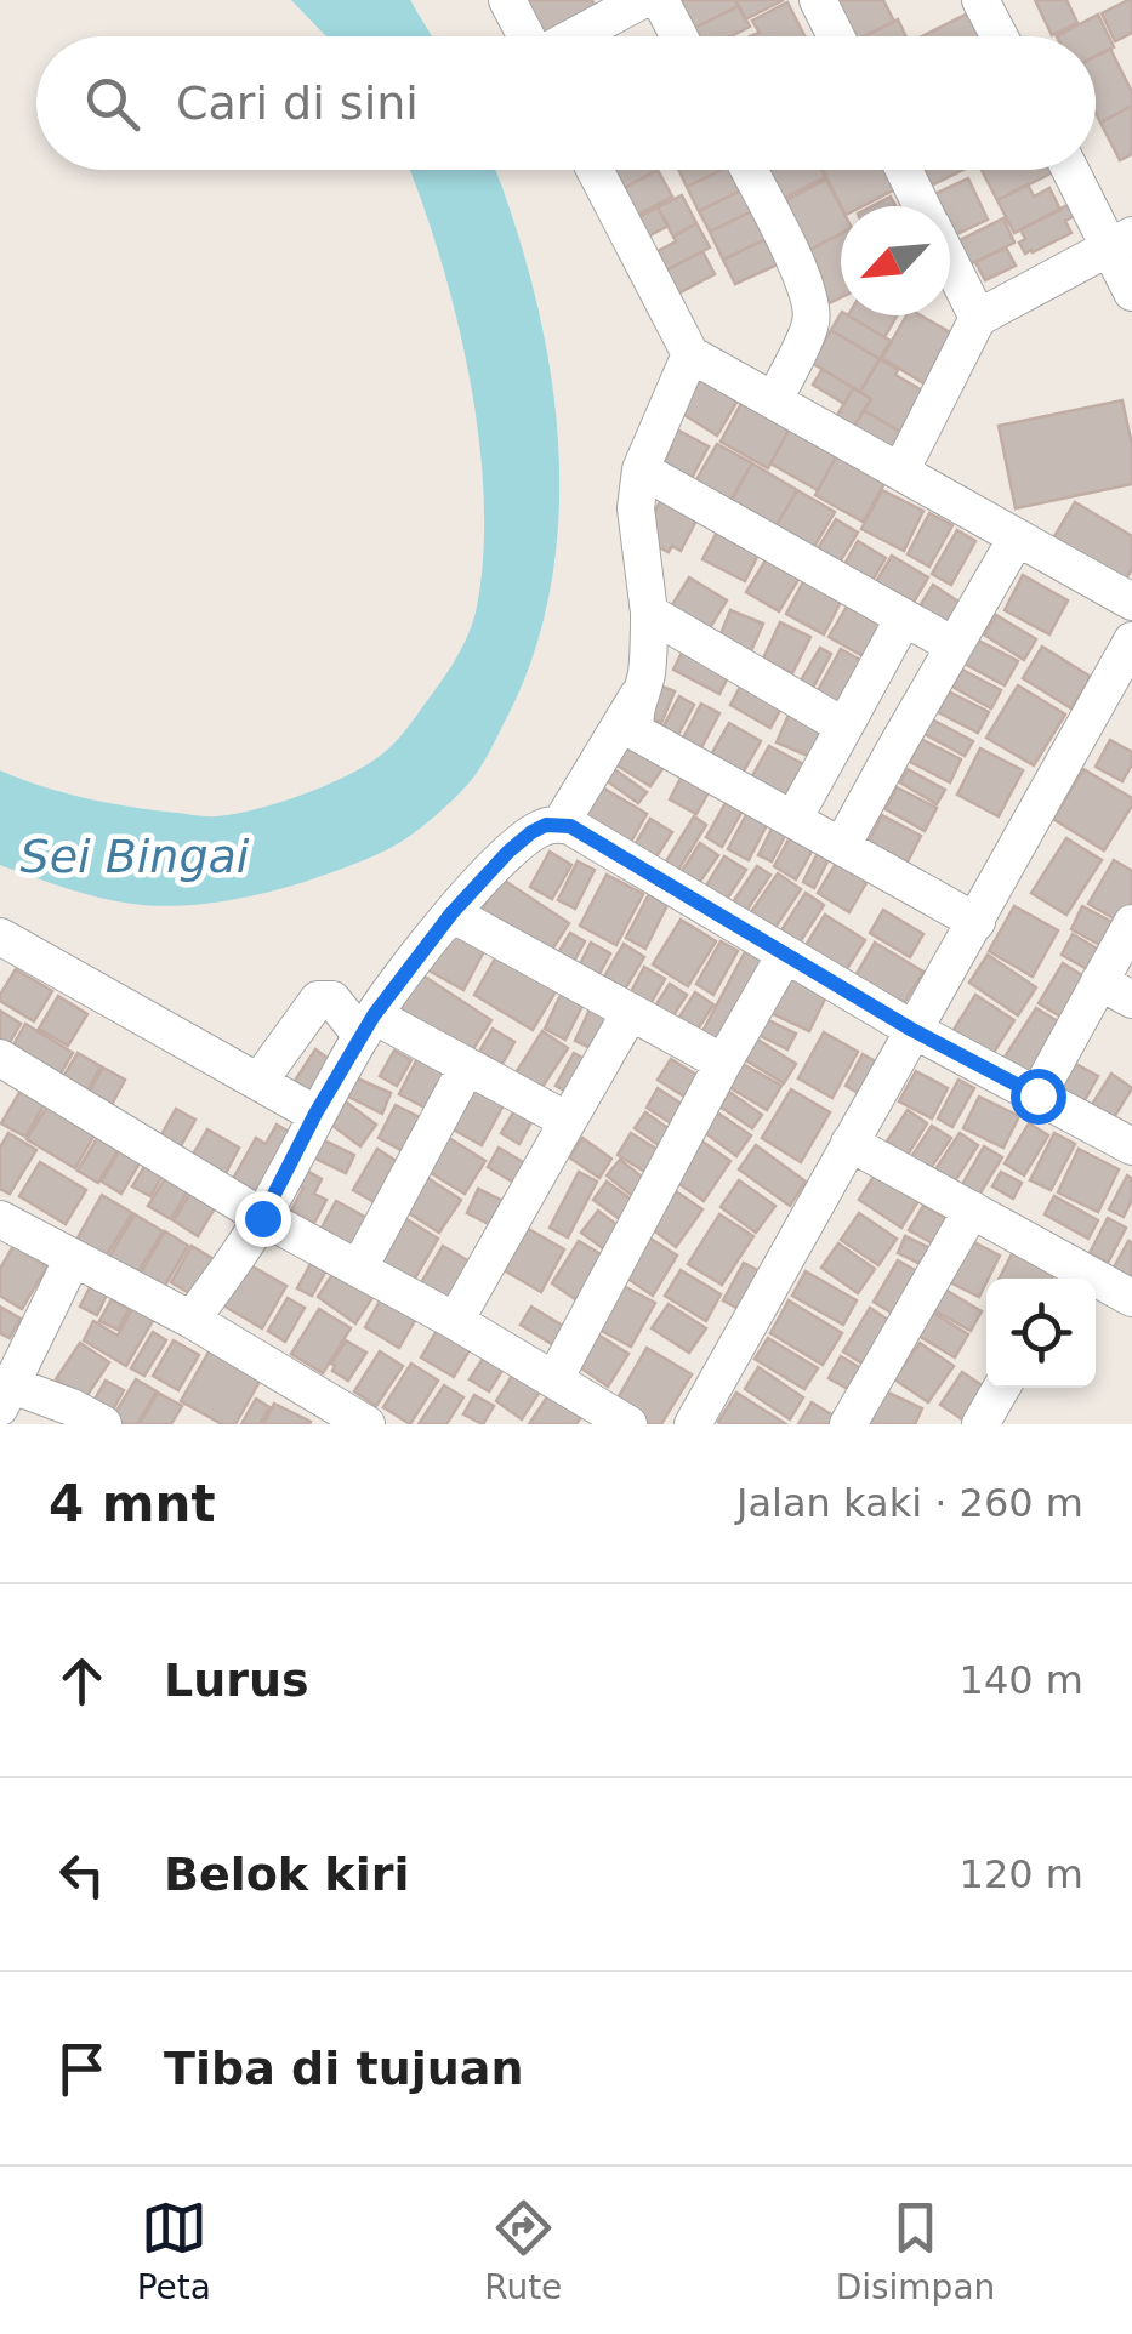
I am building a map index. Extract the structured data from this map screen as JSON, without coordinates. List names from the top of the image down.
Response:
{
  "water": ["Sei Bingai"],
  "north": "bottom left",
  "page": {
    "search": "Cari di sini",
    "heading": ["4 mnt", "Jalan kaki · 260 m"],
    "list": [
      ["Lurus", "140 m"],
      ["Belok kiri", "120 m"],
      "Tiba di tujuan"
    ],
    "nav": ["Peta", "Rute", "Disimpan"]
  }
}
